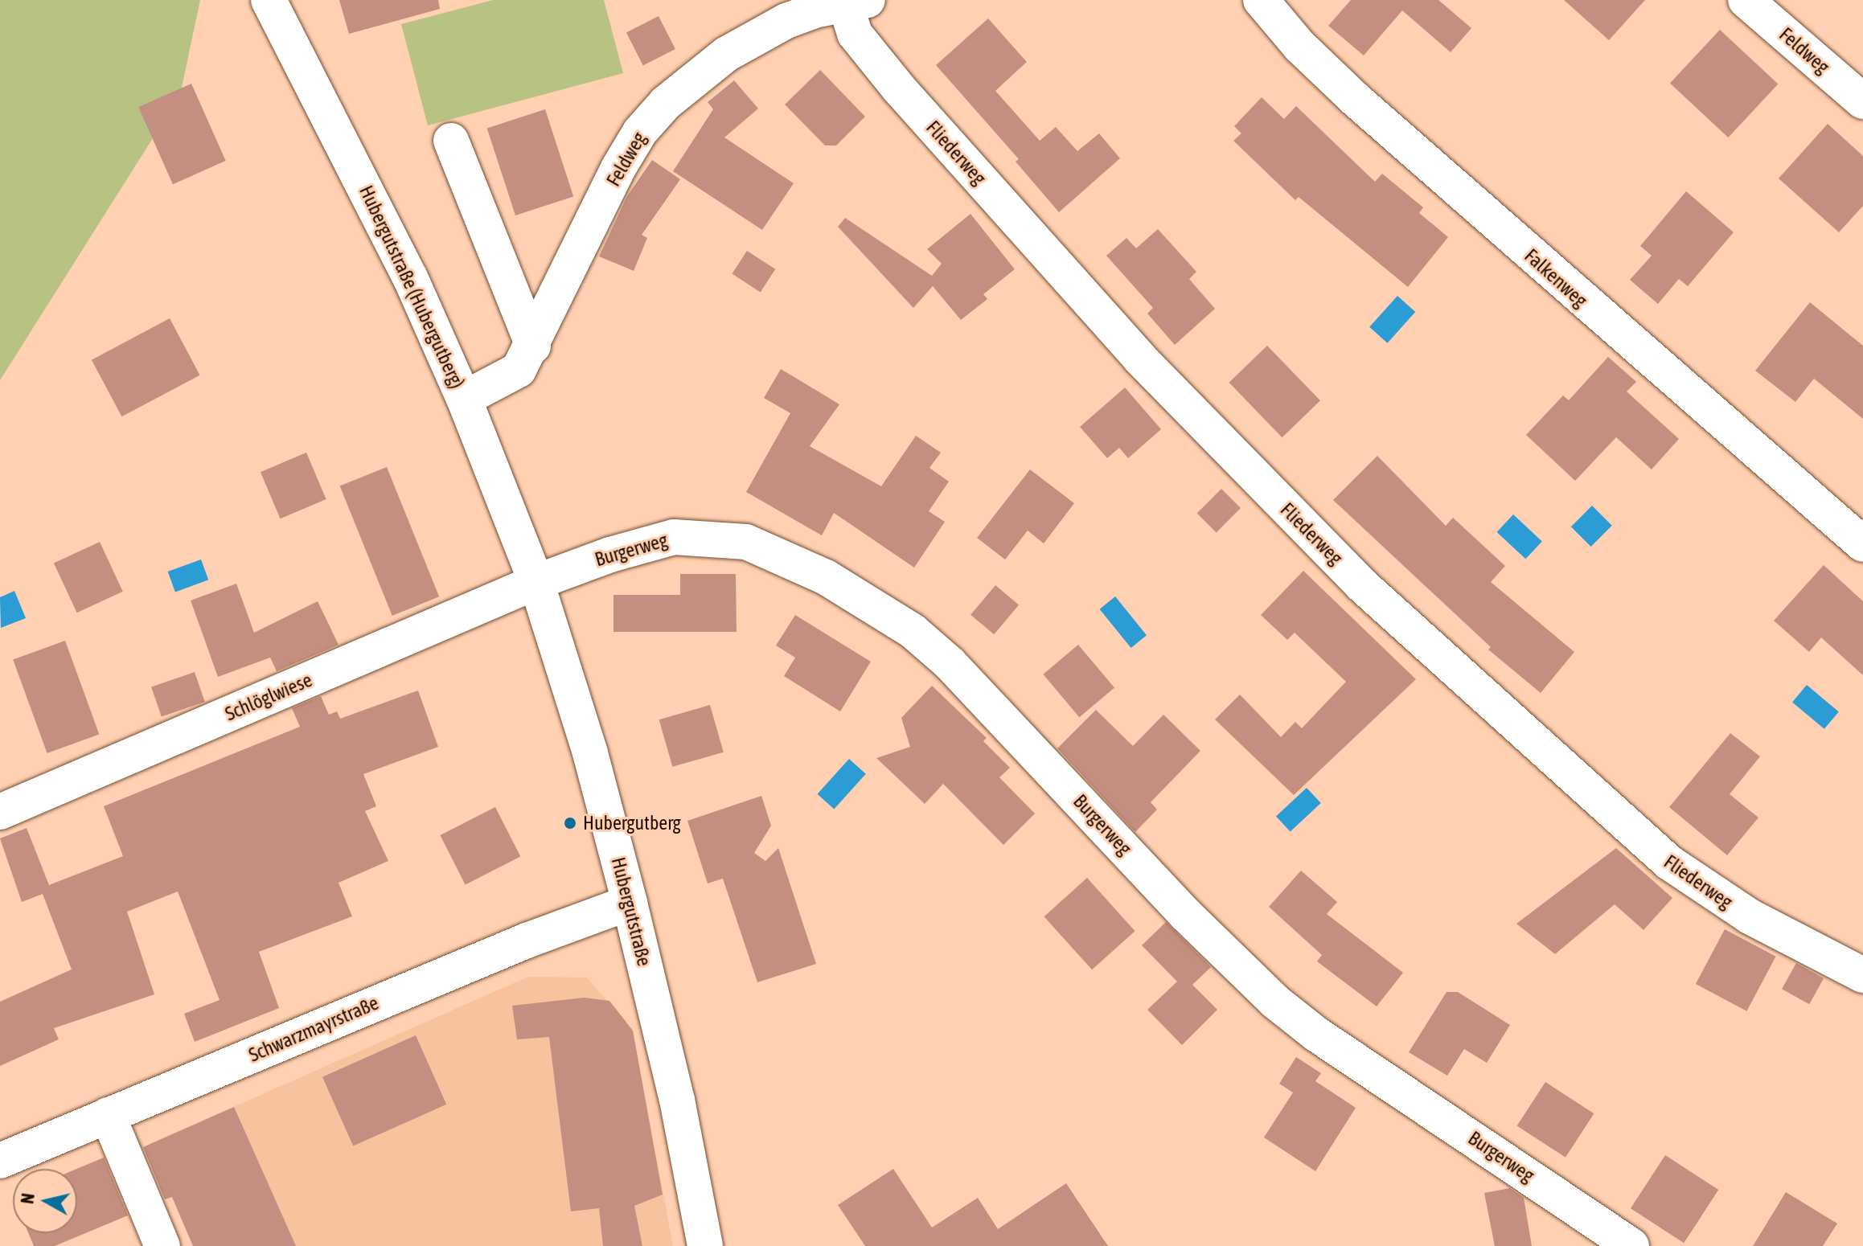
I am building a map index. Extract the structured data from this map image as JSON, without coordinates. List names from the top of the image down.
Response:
{
  "streets": {
    "street": [
      "Feldweg",
      "Fliederweg",
      "Falkenweg",
      "Hubergutstraße (Hubergutberg)",
      "Burgerweg",
      "Schlöglwiese",
      "Hubergutstraße",
      "Schwarzmayrstraße"
    ]
  },
  "crossings": [
    ["Feldweg", "Fliederweg"],
    ["Feldweg", "Hubergutstraße (Hubergutberg)"],
    ["Hubergutstraße (Hubergutberg)", "Burgerweg"],
    ["Hubergutstraße (Hubergutberg)", "Schlöglwiese"],
    ["Hubergutstraße (Hubergutberg)", "Hubergutstraße"],
    ["Burgerweg", "Schlöglwiese"],
    ["Burgerweg", "Hubergutstraße"],
    ["Schlöglwiese", "Hubergutstraße"],
    ["Hubergutstraße", "Schwarzmayrstraße"]
  ],
  "places": ["Hubergutberg"],
  "north": "left"
}
